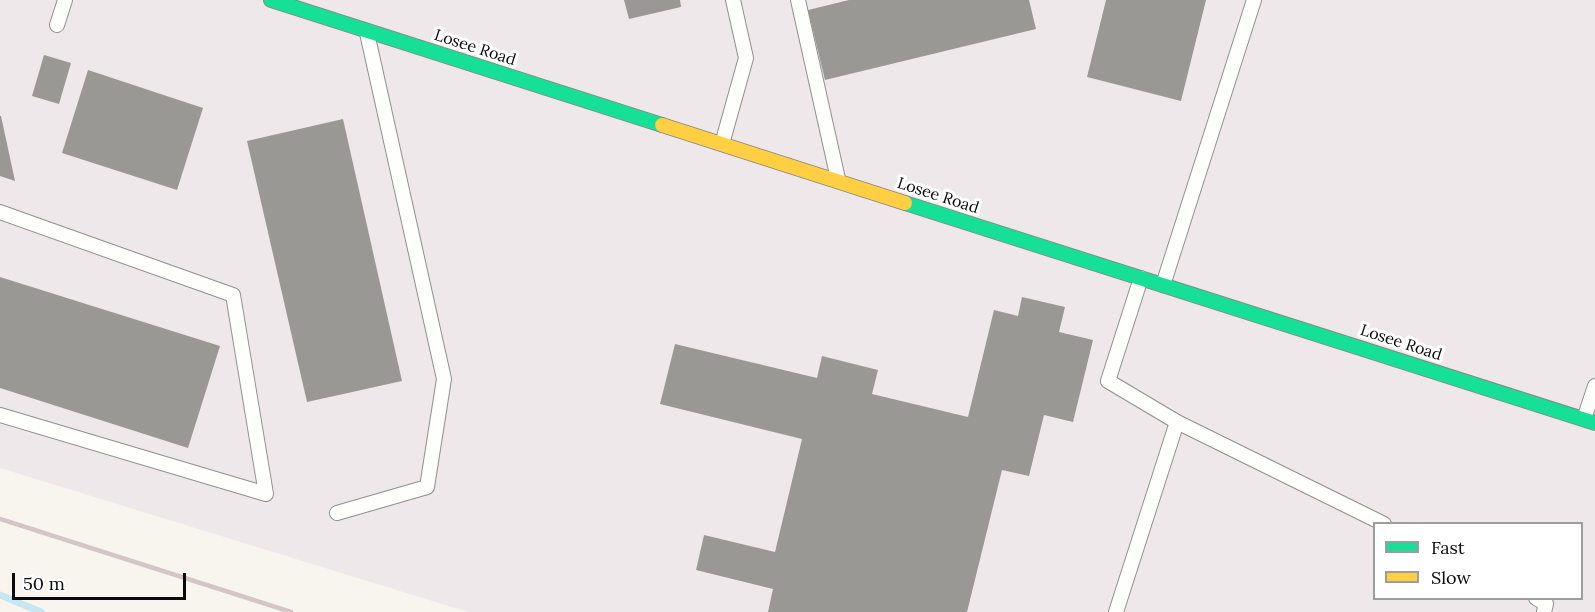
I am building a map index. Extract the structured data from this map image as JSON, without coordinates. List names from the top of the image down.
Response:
{
  "streets": {
    "main road": ["Losee Road"]
  },
  "legend": ["Fast", "Slow"],
  "scale_bar": "50 m"
}
